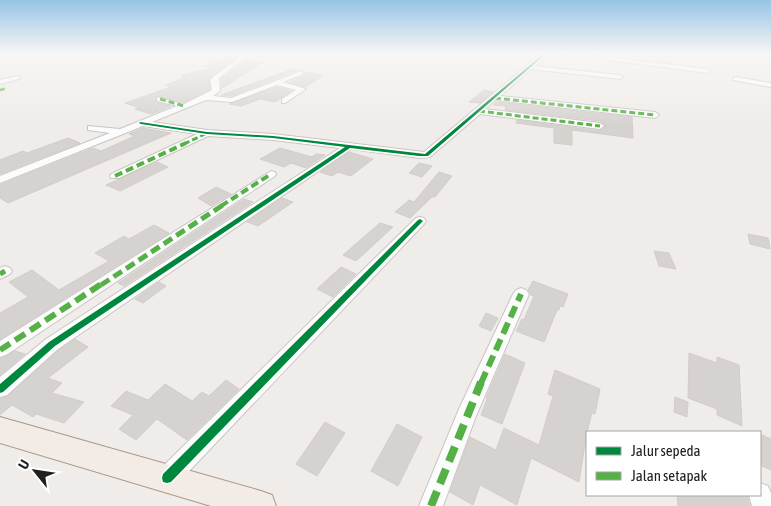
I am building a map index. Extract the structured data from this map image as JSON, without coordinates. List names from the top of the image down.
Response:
{
  "legend": ["Jalur sepeda", "Jalan setapak"],
  "north": "top left"
}
